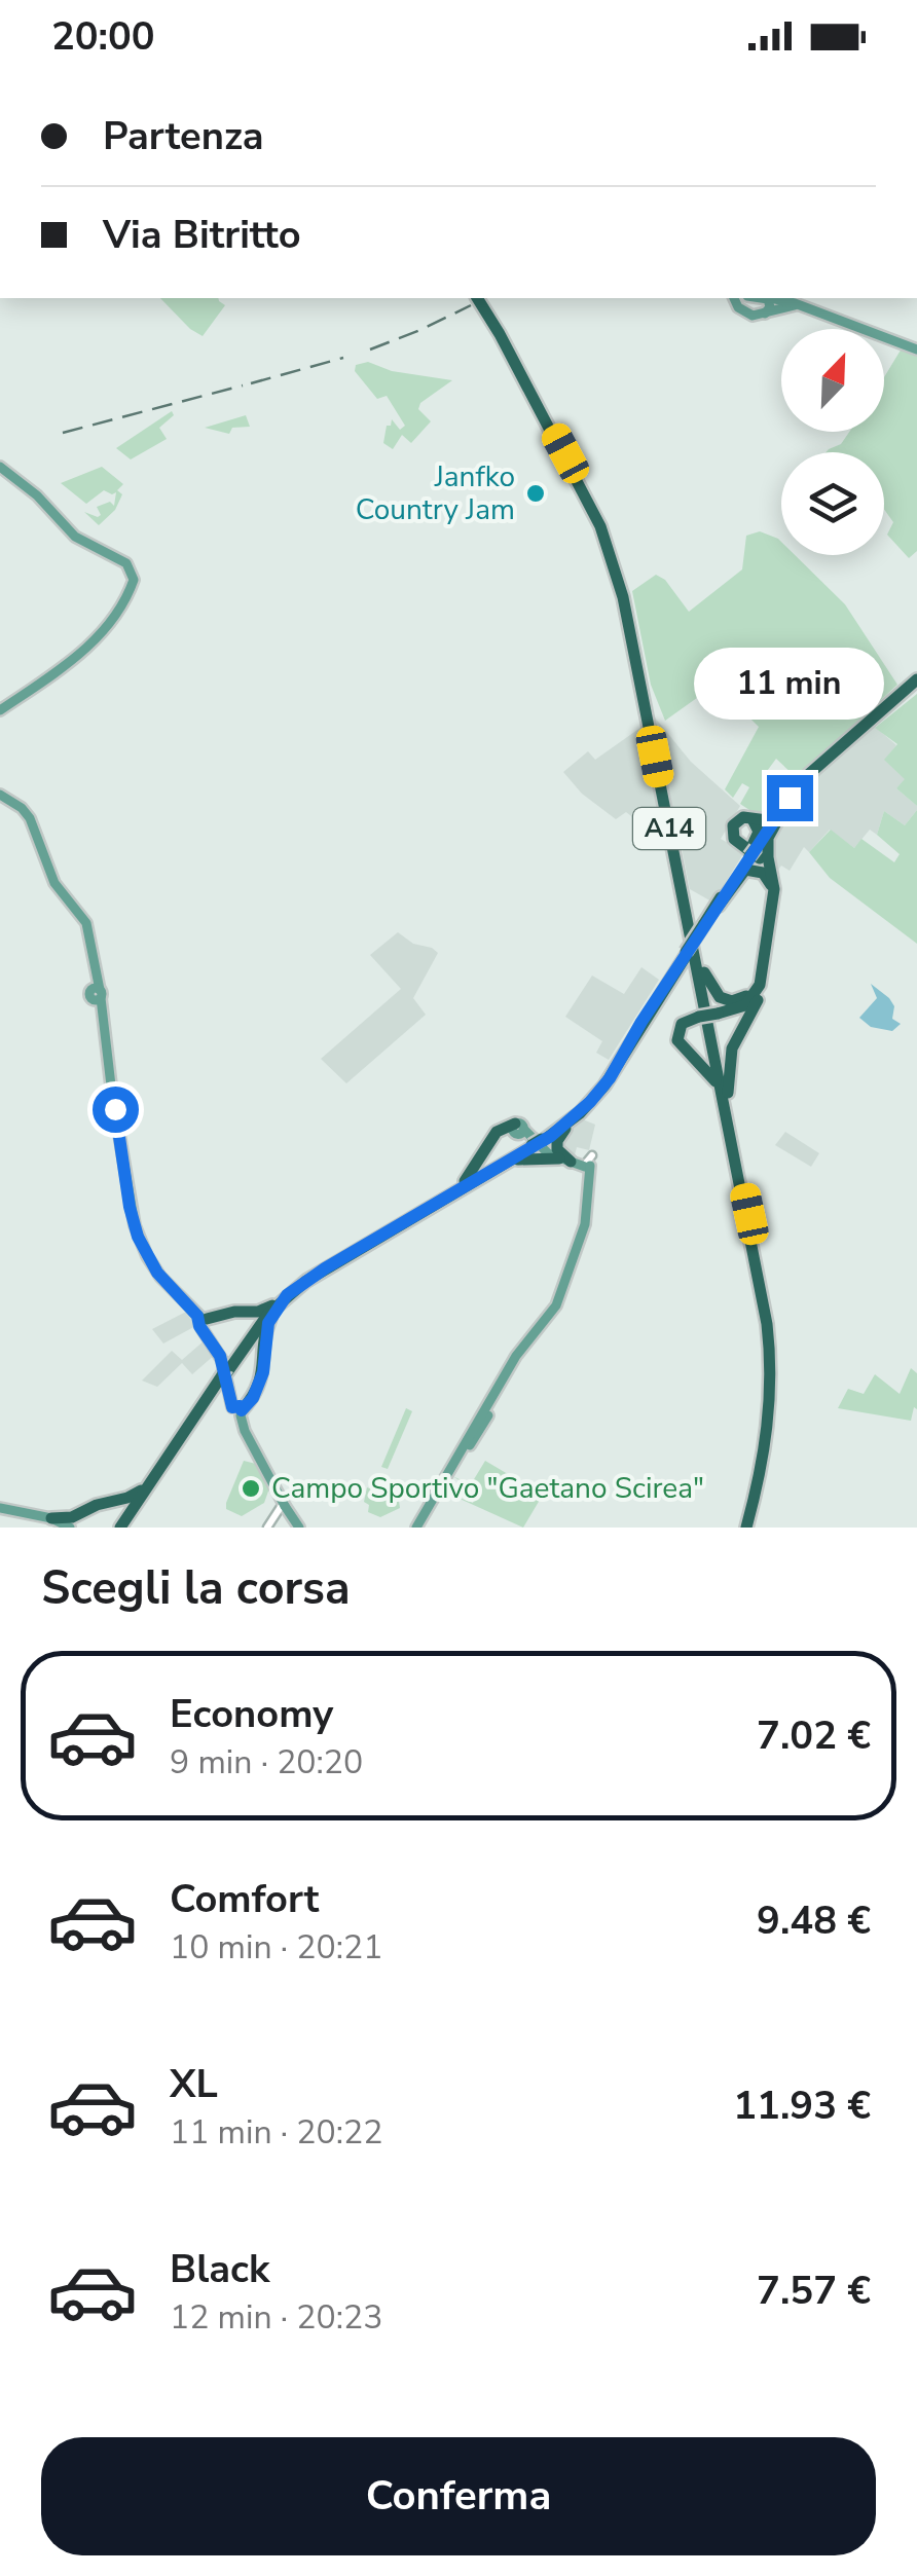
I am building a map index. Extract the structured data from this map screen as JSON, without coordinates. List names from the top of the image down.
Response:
{
  "streets": {
    "highway": ["A14"]
  },
  "places": ["Janfko Country Jam", "Campo Sportivo \"Gaetano Scirea\""],
  "north": "top right",
  "page": {
    "status": "20:00",
    "banner": ["Partenza", "Via Bitritto"],
    "bubble": "11 min",
    "heading": "Scegli la corsa",
    "list": [
      {
        "name": "Economy",
        "note": "9 min · 20:20",
        "value": "7.02 €"
      },
      {
        "name": "Comfort",
        "note": "10 min · 20:21",
        "value": "9.48 €"
      },
      {
        "name": "XL",
        "note": "11 min · 20:22",
        "value": "11.93 €"
      },
      {
        "name": "Black",
        "note": "12 min · 20:23",
        "value": "7.57 €"
      }
    ],
    "buttons": "Conferma"
  }
}
